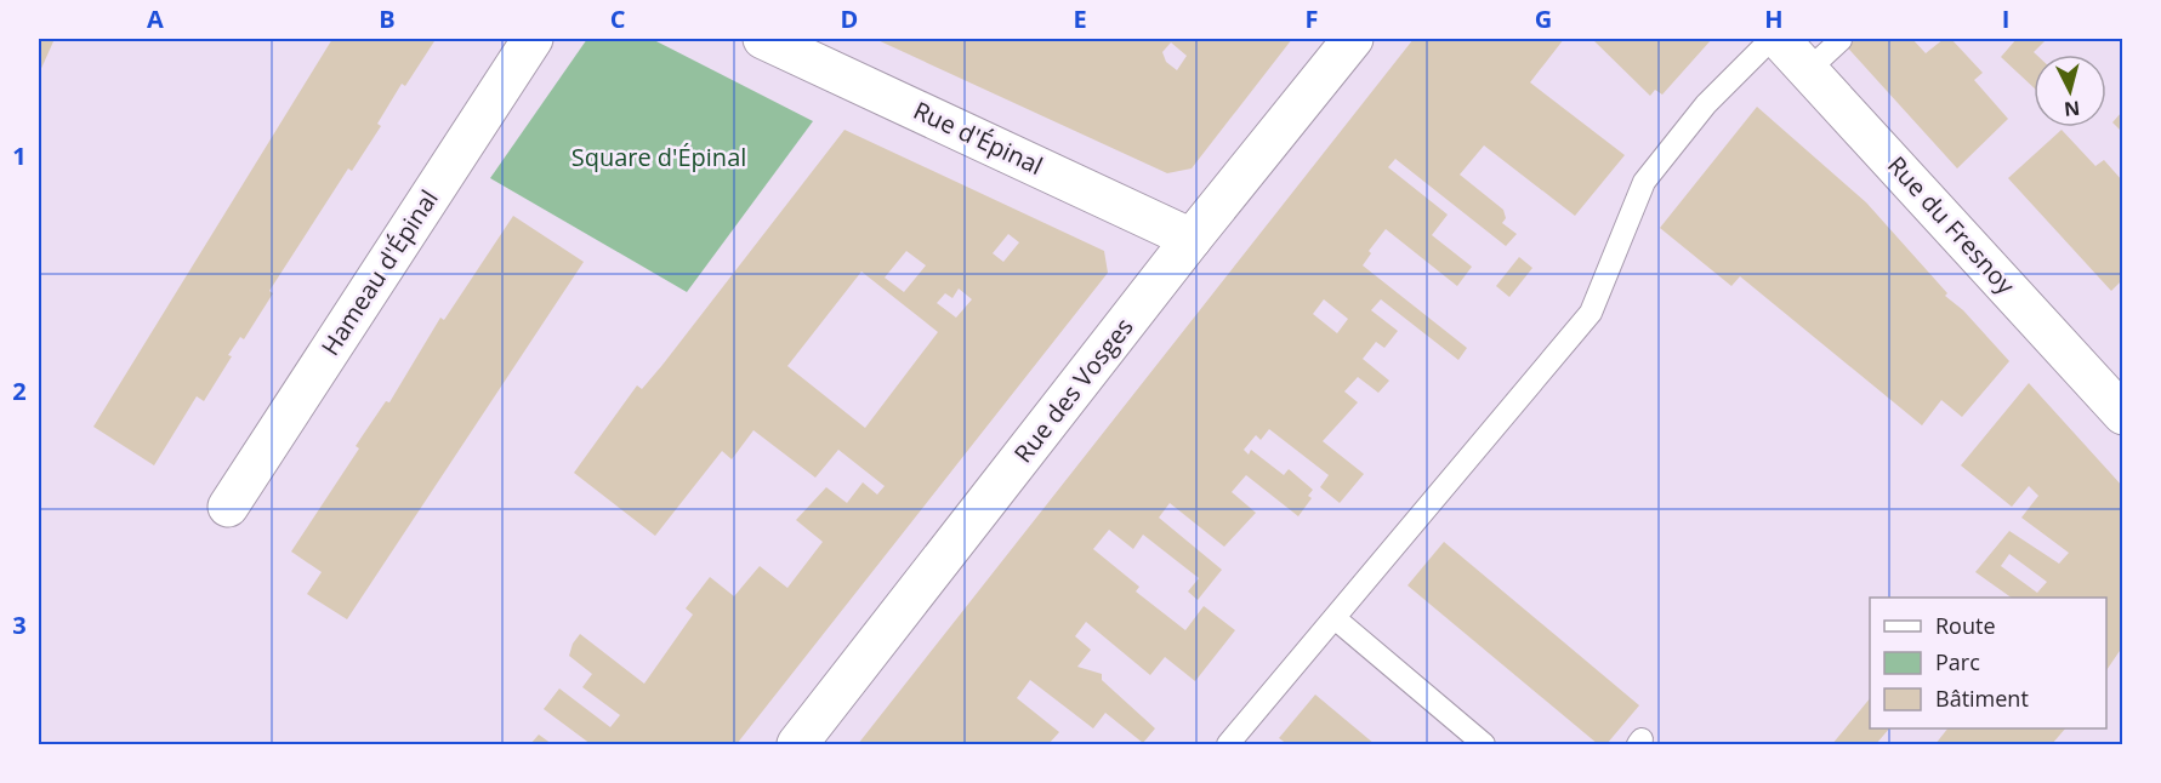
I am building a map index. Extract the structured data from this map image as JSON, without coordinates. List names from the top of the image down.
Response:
{
  "streets": {
    "street": [
      "Rue d'Épinal",
      "Rue du Fresnoy",
      "Hameau d'Épinal",
      "Rue des Vosges"
    ]
  },
  "crossings": [
    ["Rue d'Épinal", "Rue des Vosges"]
  ],
  "parks": ["Square d'Épinal"],
  "legend": ["Route", "Parc", "Bâtiment"],
  "north": "bottom",
  "grid": {
    "columns": [
      "A",
      "B",
      "C",
      "D",
      "E",
      "F",
      "G",
      "H",
      "I"
    ],
    "rows": ["1", "2", "3"]
  }
}
